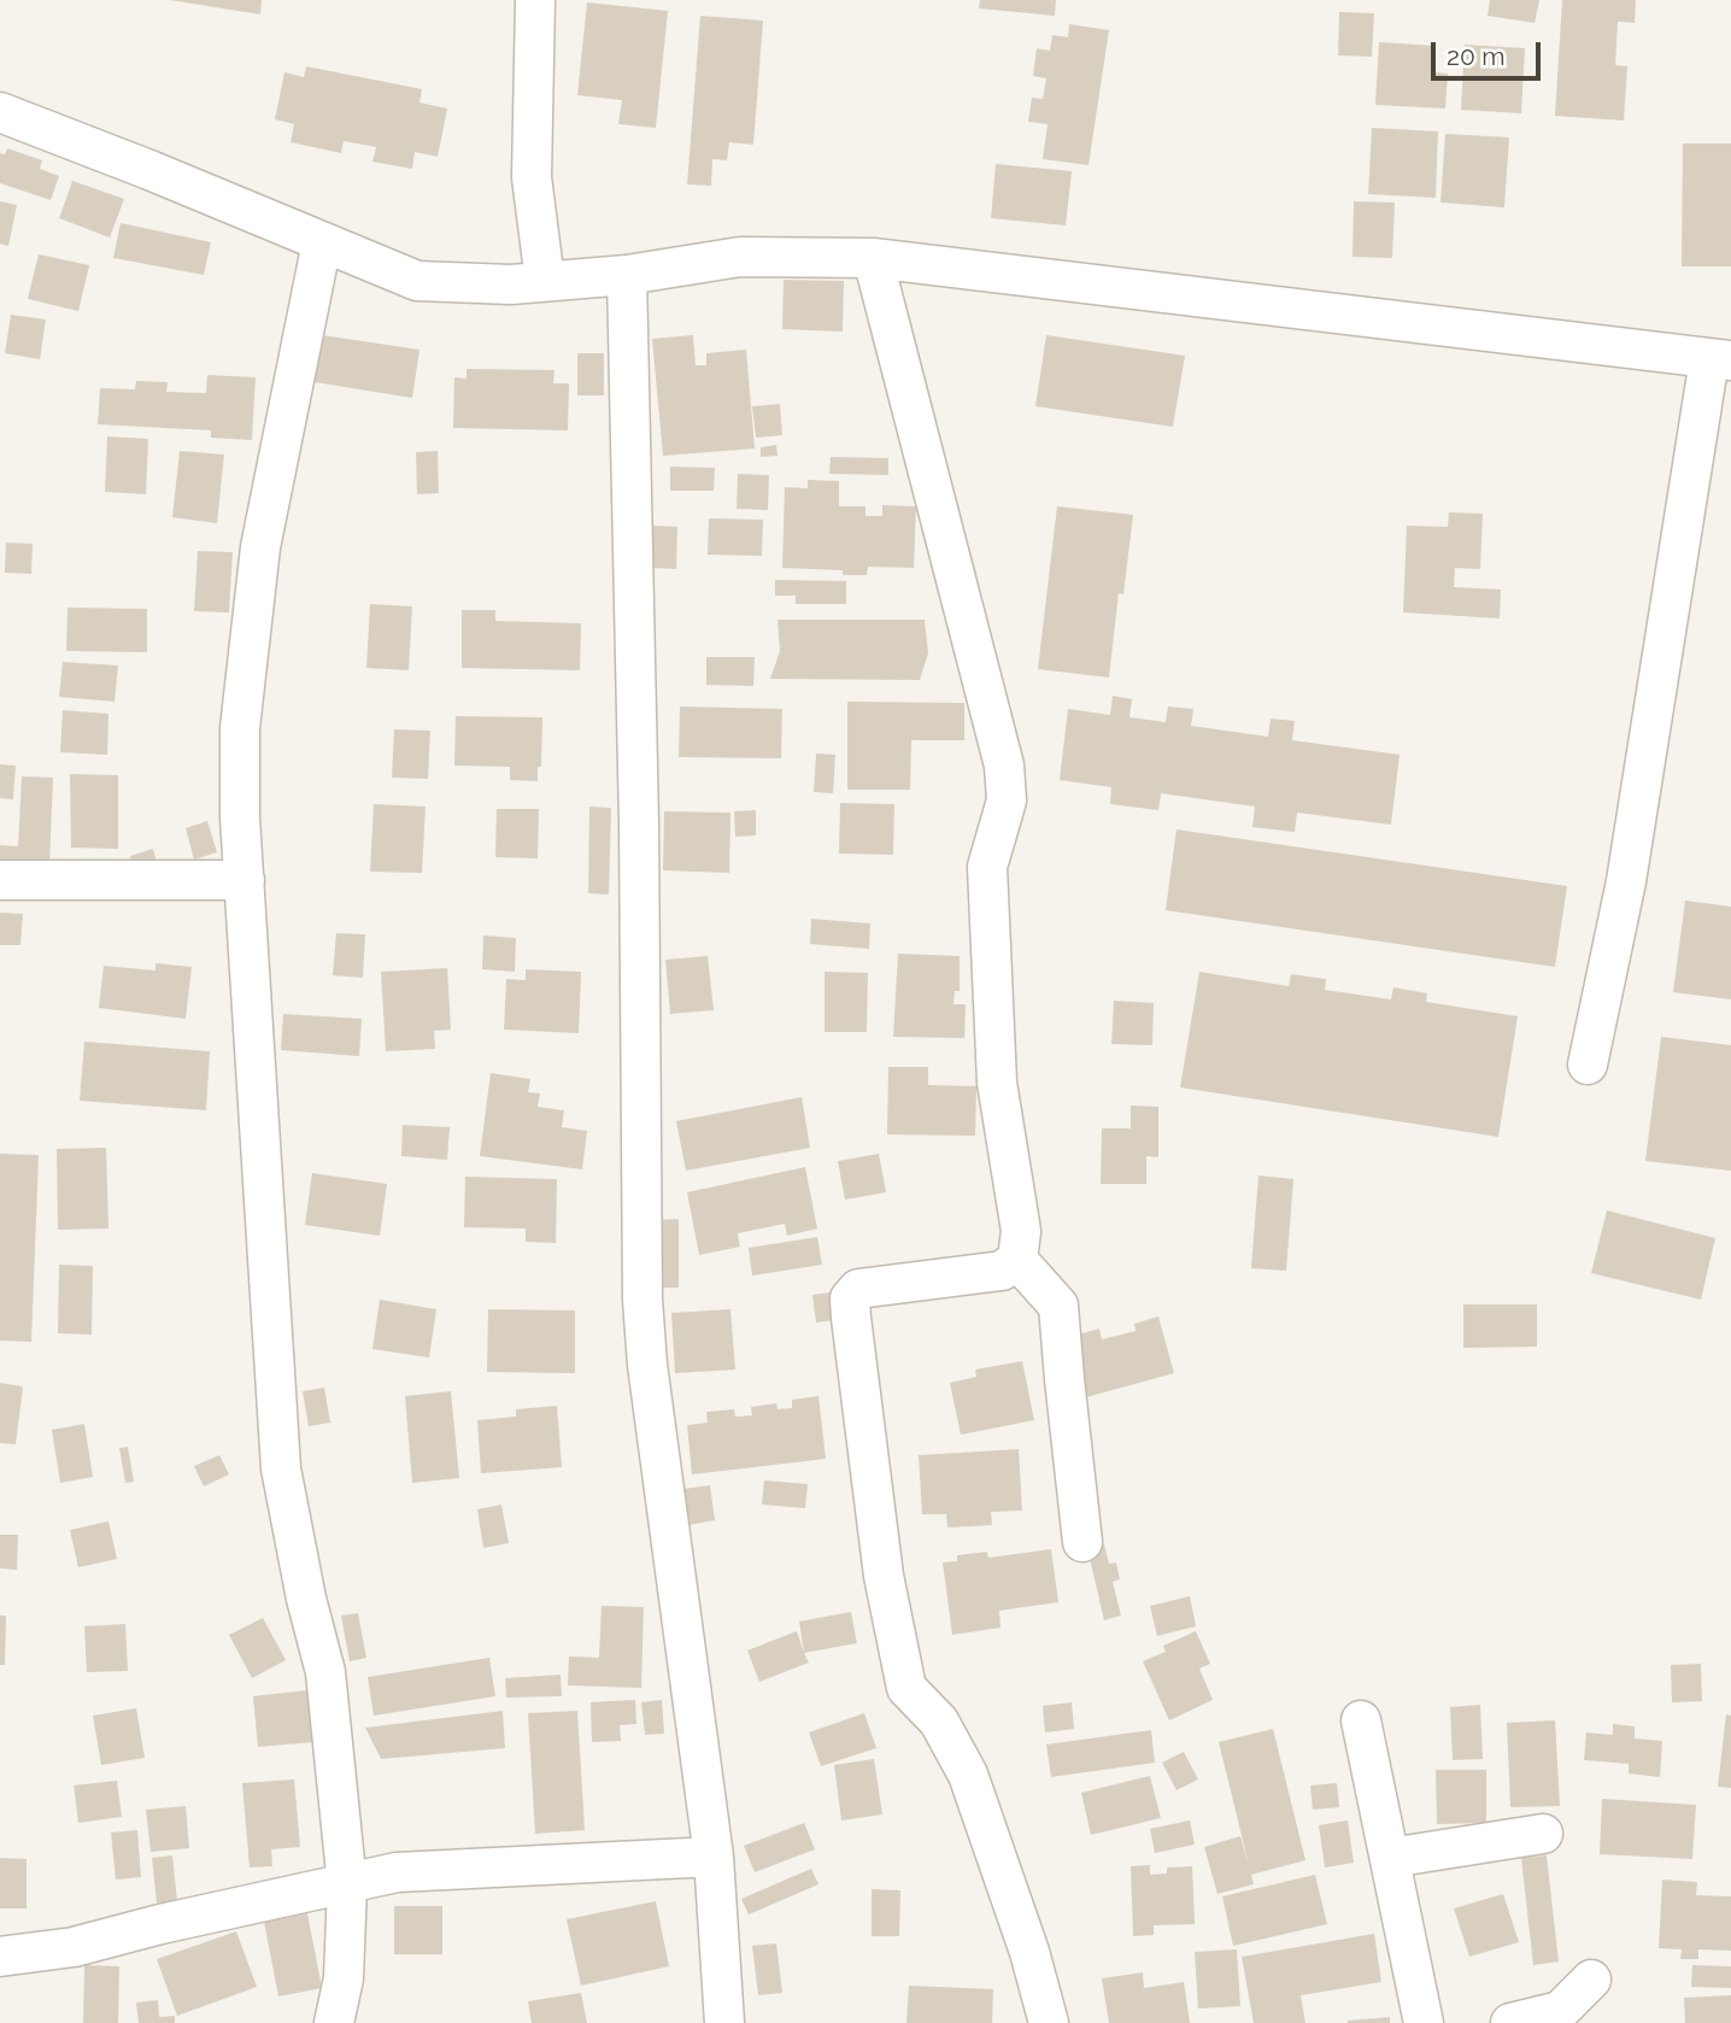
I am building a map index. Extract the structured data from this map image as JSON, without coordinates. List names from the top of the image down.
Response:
{
  "scale_bar": "20 m"
}
